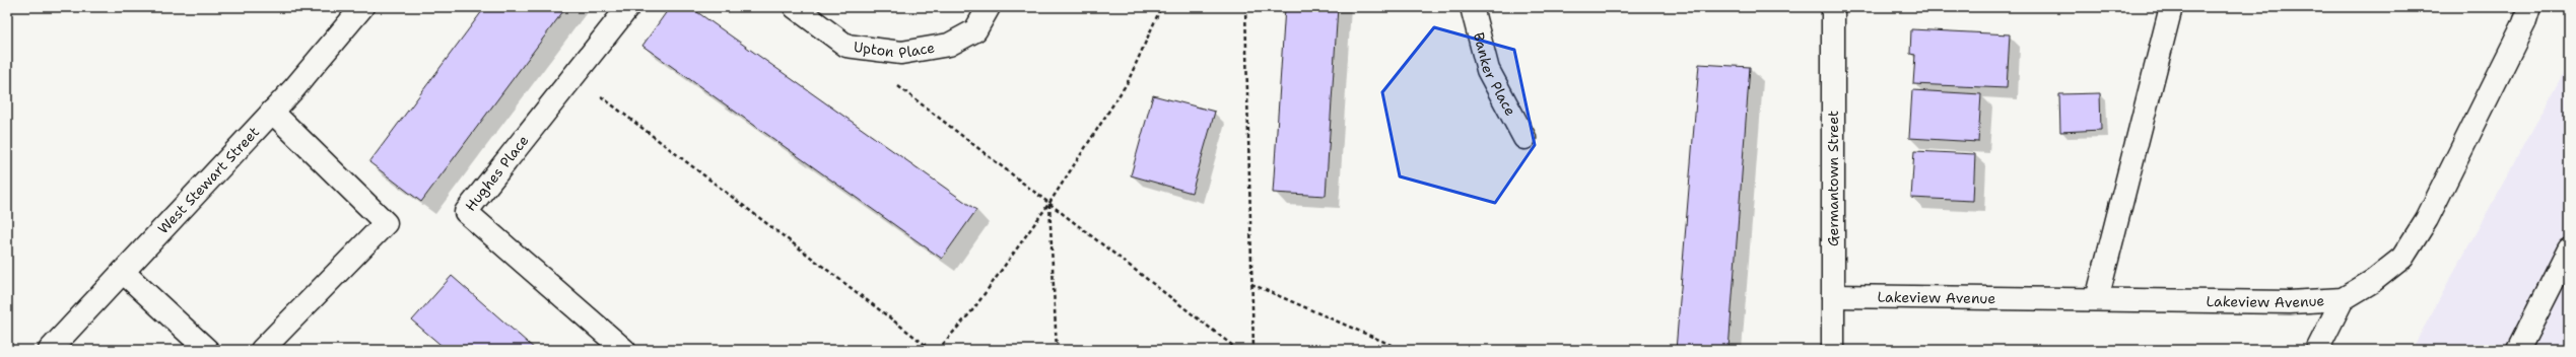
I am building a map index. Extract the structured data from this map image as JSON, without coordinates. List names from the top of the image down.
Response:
{
  "streets": {
    "street": [
      "Upton Place",
      "Banker Place",
      "Hughes Place",
      "Germantown Street",
      "West Stewart Street",
      "Lakeview Avenue"
    ]
  },
  "crossings": [
    ["Germantown Street", "Lakeview Avenue"]
  ]
}
